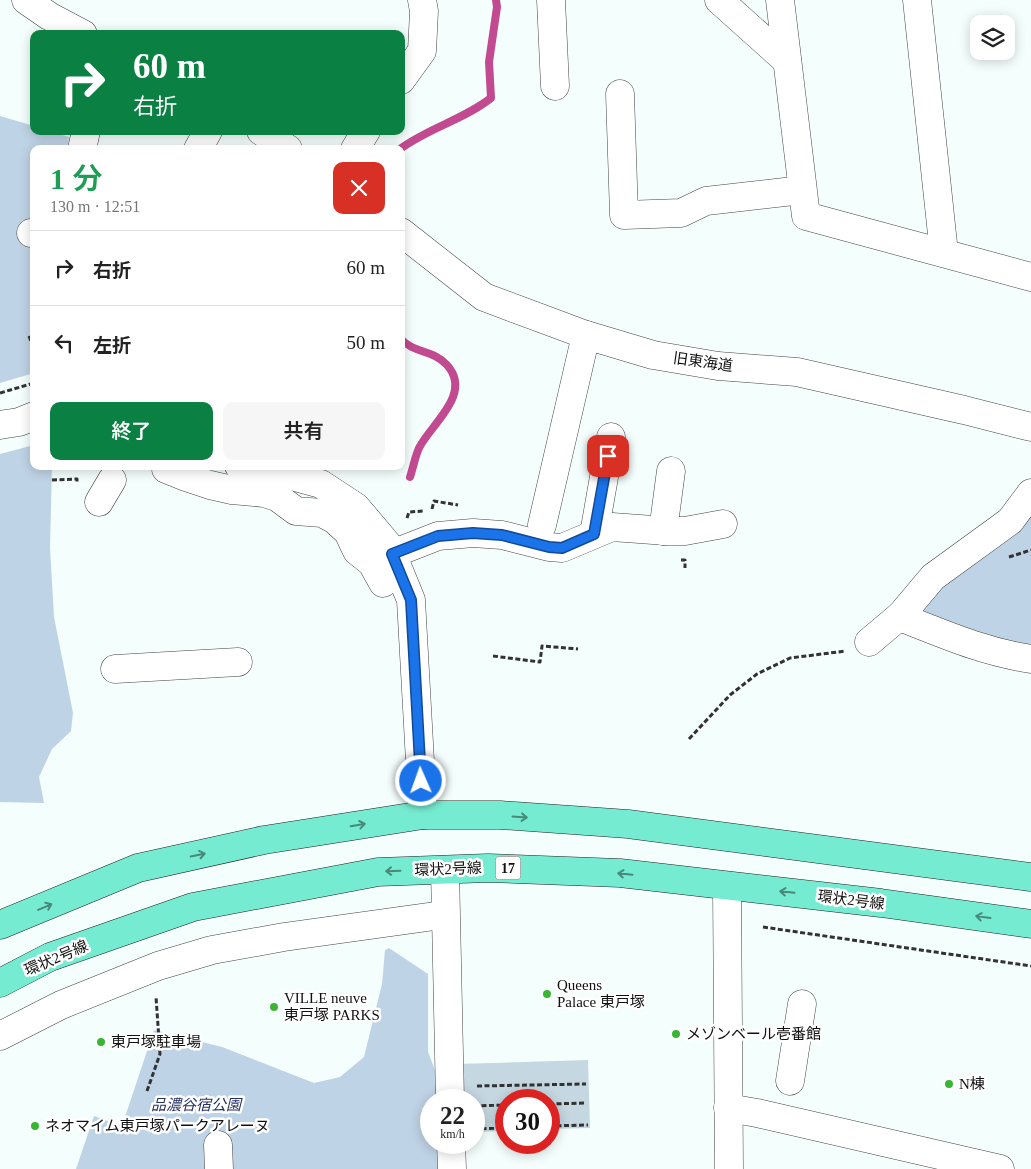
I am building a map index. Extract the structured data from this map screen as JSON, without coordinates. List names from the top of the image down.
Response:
{
  "streets": {
    "main road": ["17", "環状2号線"],
    "street": ["旧東海道"]
  },
  "parks": ["品濃谷宿公園"],
  "places": [
    "Queens Palace 東戸塚",
    "VILLE neuve 東戸塚 PARKS",
    "メゾンベール壱番館",
    "東戸塚駐車場",
    "N棟",
    "ネオマイム東戸塚パークアレーヌ"
  ],
  "page": {
    "turn": ["60 m", "右折"],
    "heading": ["1 分", "130 m · 12:51"],
    "list": [
      {
        "name": "右折",
        "value": "60 m"
      },
      {
        "name": "左折",
        "value": "50 m"
      }
    ],
    "buttons": ["終了", "共有"],
    "speed": "22 km/h",
    "limit": "30"
  }
}
